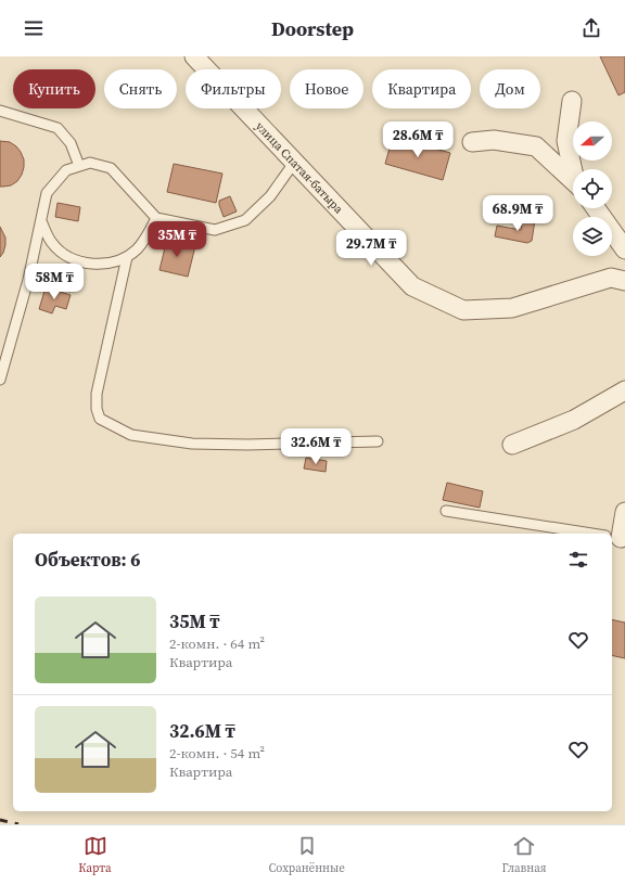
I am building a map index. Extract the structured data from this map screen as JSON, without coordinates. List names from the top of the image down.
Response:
{
  "streets": {
    "street": ["улица Спатая-батыра"]
  },
  "north": "left",
  "page": {
    "header": "Doorstep",
    "chip": [
      "Купить",
      "Снять",
      "Фильтры",
      "Новое",
      "Квартира",
      "Дом"
    ],
    "price": [
      "28.6M ₸",
      "68.9M ₸",
      "35M ₸",
      "29.7M ₸",
      "58M ₸",
      "32.6M ₸"
    ],
    "heading": "Объектов: 6",
    "list": [
      {
        "name": "35M ₸",
        "note": "2-комн. · 64 m² · Квартира"
      },
      {
        "name": "32.6M ₸",
        "note": "2-комн. · 54 m² · Квартира"
      }
    ],
    "tabs": ["Карта", "Сохранённые", "Главная"]
  }
}
